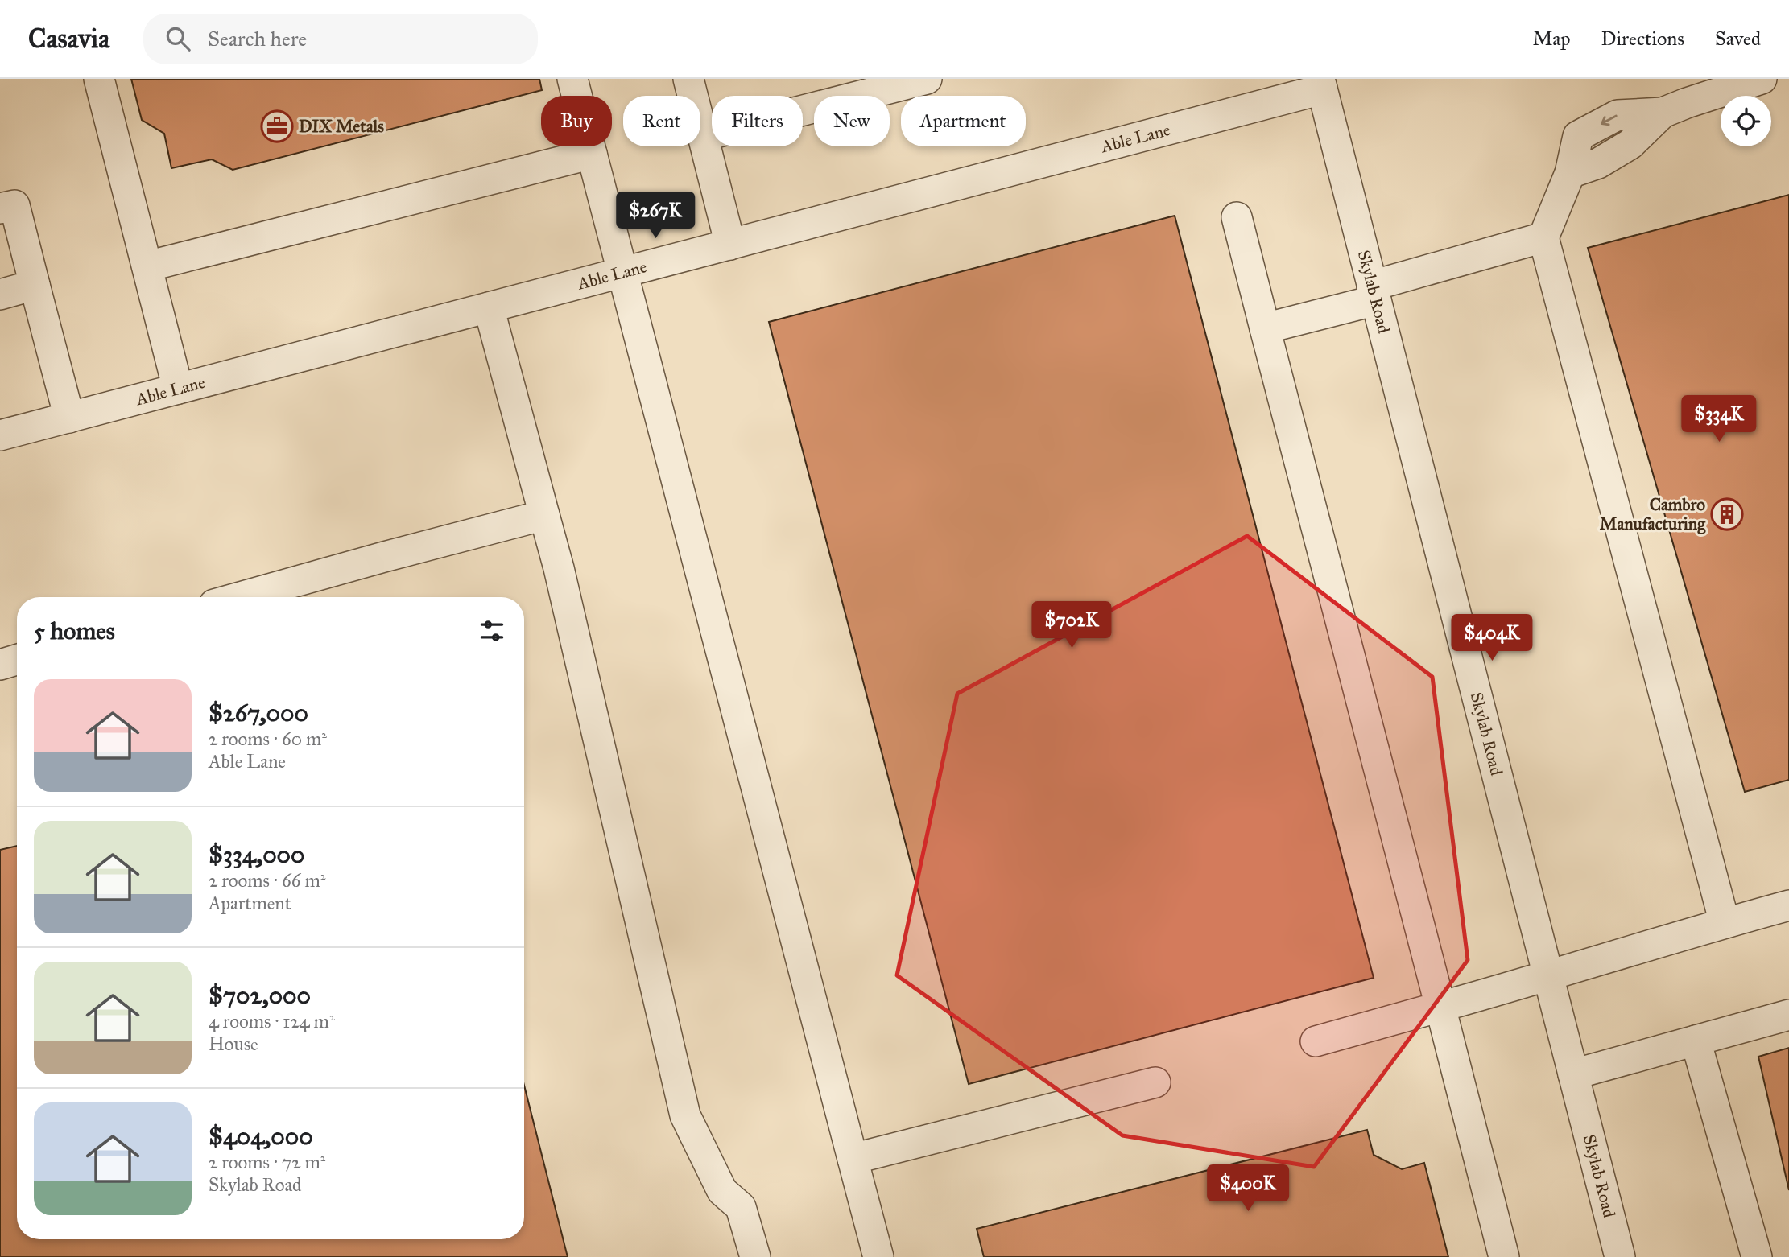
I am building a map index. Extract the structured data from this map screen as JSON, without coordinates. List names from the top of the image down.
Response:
{
  "streets": {
    "street": ["Able Lane", "Skylab Road"]
  },
  "crossings": [
    ["Able Lane", "Skylab Road"]
  ],
  "places": {
    "office": ["DIX Metals"],
    "building": ["Cambro Manufacturing"]
  },
  "page": {
    "header": "Casavia",
    "search": "Search here",
    "nav": ["Map", "Directions", "Saved"],
    "chip": [
      "Buy",
      "Rent",
      "Filters",
      "New",
      "Apartment"
    ],
    "price": [
      "$267K",
      "$334K",
      "$702K",
      "$404K",
      "$400K"
    ],
    "heading": "5 homes",
    "list": [
      {
        "name": "$267,000",
        "note": "2 rooms · 60 m² · Able Lane"
      },
      {
        "name": "$334,000",
        "note": "2 rooms · 66 m² · Apartment"
      },
      {
        "name": "$702,000",
        "note": "4 rooms · 124 m² · House"
      },
      {
        "name": "$404,000",
        "note": "2 rooms · 72 m² · Skylab Road"
      }
    ]
  }
}
